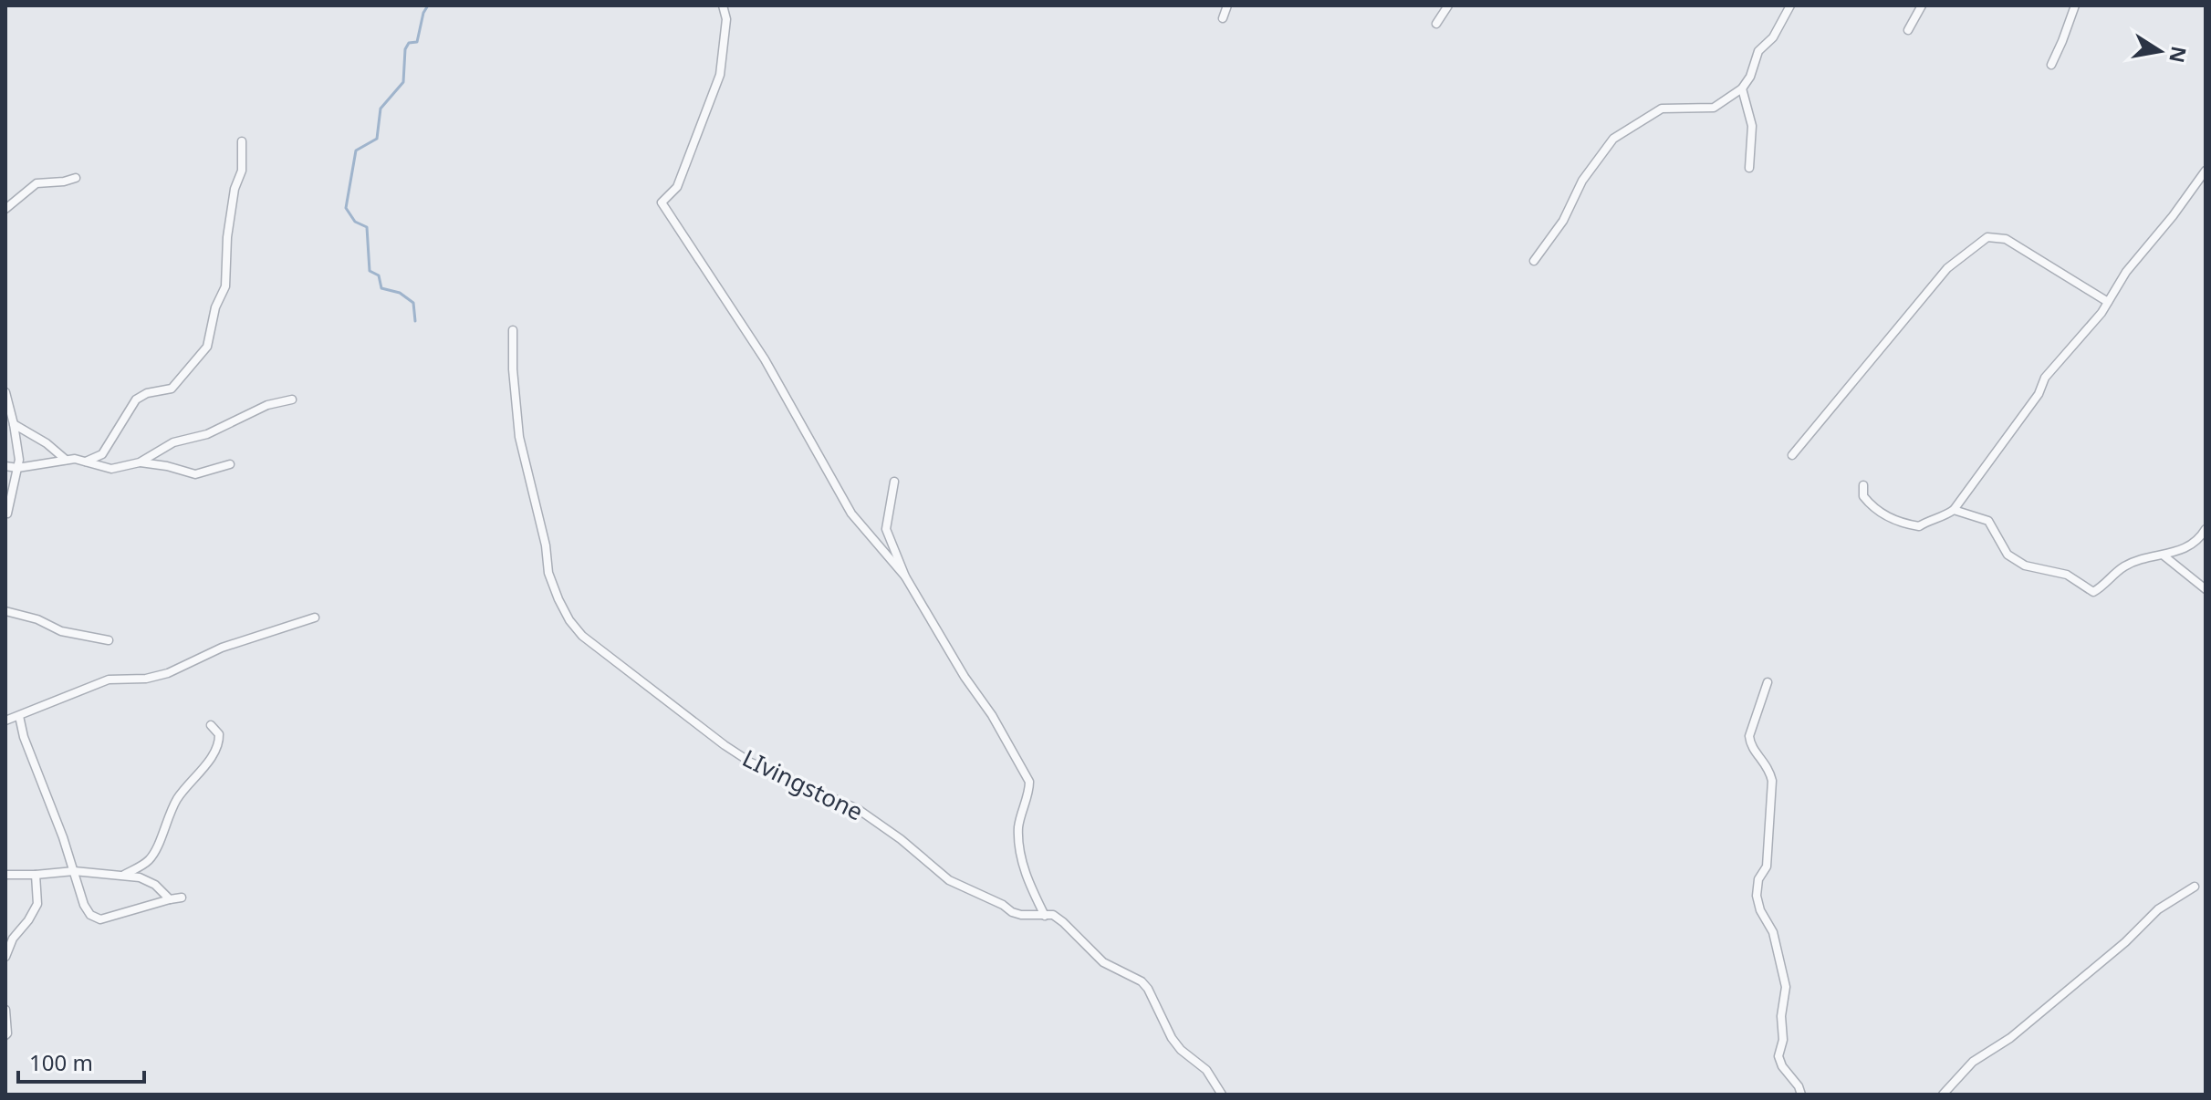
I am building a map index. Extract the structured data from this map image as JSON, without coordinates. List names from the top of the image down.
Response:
{
  "streets": {
    "street": ["LIvingstone"]
  },
  "scale_bar": "100 m",
  "north": "right"
}
